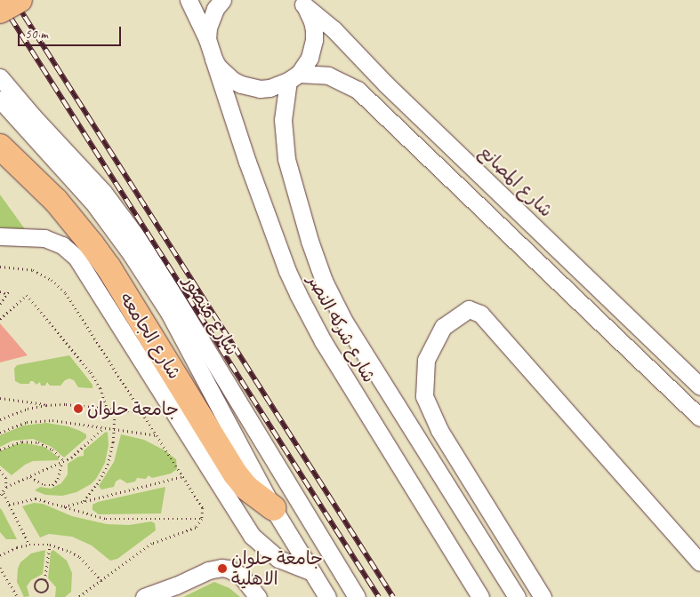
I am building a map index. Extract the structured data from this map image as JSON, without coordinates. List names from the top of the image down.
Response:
{
  "streets": {
    "street": [
      "شارع المصانع",
      "شارع منصور",
      "شارع شركه النصر",
      "شارع الجامعه"
    ]
  },
  "crossings": [
    ["شارع منصور", "شارع الجامعه"]
  ],
  "places": ["جامعة حلوان", "جامعة حلوان الاهلية"],
  "scale_bar": "50 m"
}
